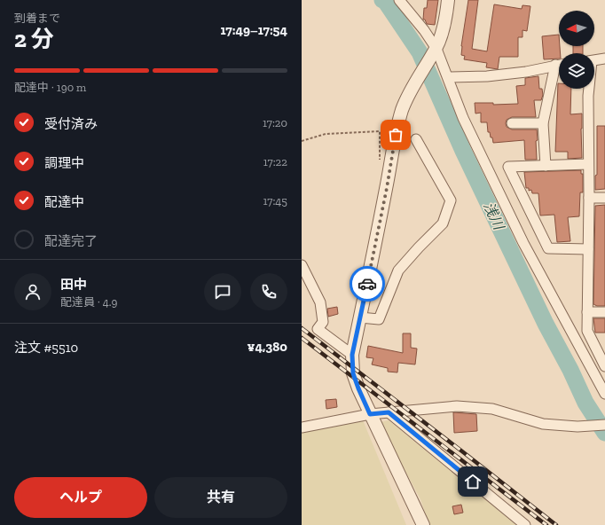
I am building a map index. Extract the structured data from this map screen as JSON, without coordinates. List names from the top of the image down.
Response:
{
  "water": ["浅川"],
  "north": "left",
  "page": {
    "heading": ["2 分", "到着まで", "17:49–17:54"],
    "panel": [
      "田中",
      "配達員 · 4.9",
      "注文 #5510",
      "¥4,380"
    ],
    "bar": "配達中 · 190 m",
    "list": [
      ["受付済み", "17:20"],
      ["調理中", "17:22"],
      ["配達中", "17:45"],
      "配達完了"
    ],
    "buttons": ["ヘルプ", "共有"]
  }
}
